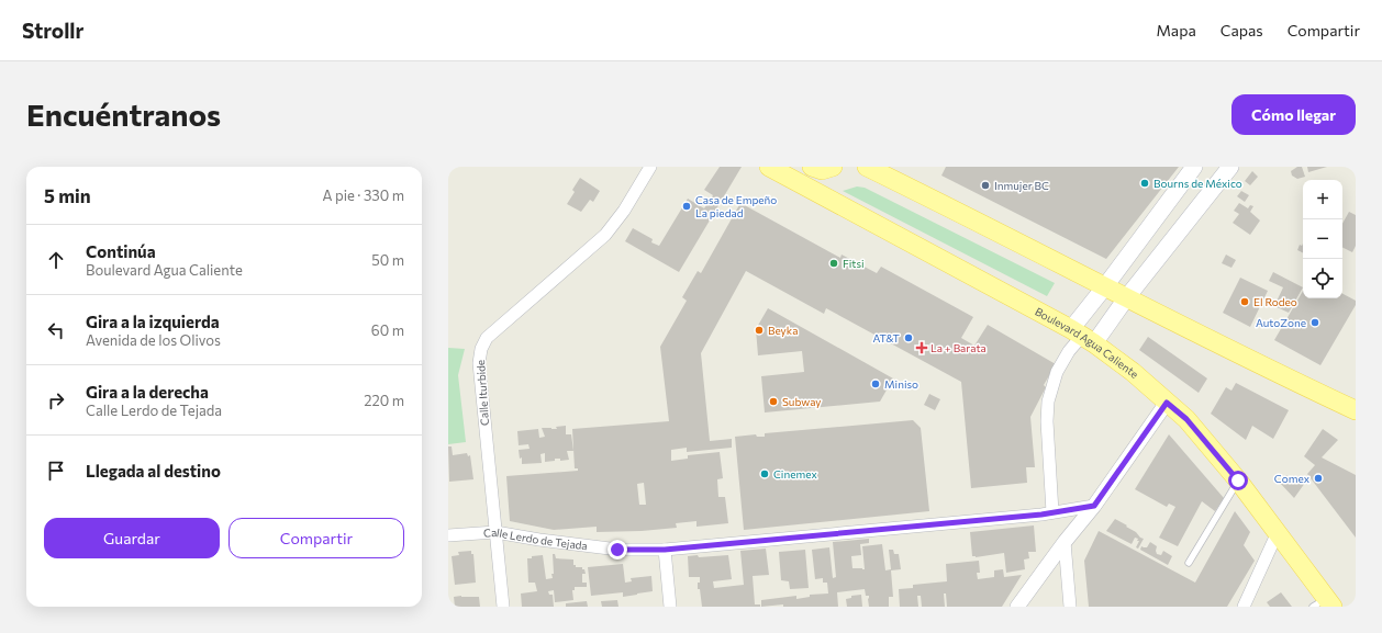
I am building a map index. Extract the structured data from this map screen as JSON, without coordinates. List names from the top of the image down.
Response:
{
  "streets": {
    "main road": ["Boulevard Agua Caliente"],
    "street": ["Calle Iturbide", "Calle Lerdo de Tejada"]
  },
  "crossings": [
    ["Calle Iturbide", "Calle Lerdo de Tejada"]
  ],
  "places": {
    "other": [
      "Bourns de México",
      "Inmujer BC",
      "Casa de Empeño La piedad",
      "Fitsi",
      "El Rodeo",
      "AutoZone",
      "Beyka",
      "AT&T",
      "Miniso",
      "Subway",
      "Cinemex",
      "Comex"
    ],
    "health": ["La + Barata"]
  },
  "page": {
    "header": "Strollr",
    "nav": ["Mapa", "Capas", "Compartir"],
    "buttons": [
      "Cómo llegar",
      ["Guardar", "Compartir"]
    ],
    "title": "Encuéntranos",
    "heading": ["5 min", "A pie · 330 m"],
    "map_buttons": ["+", "−"],
    "list": [
      ["Continúa", "Boulevard Agua Caliente", "50 m"],
      ["Gira a la izquierda", "Avenida de los Olivos", "60 m"],
      ["Gira a la derecha", "Calle Lerdo de Tejada", "220 m"],
      "Llegada al destino"
    ]
  }
}
